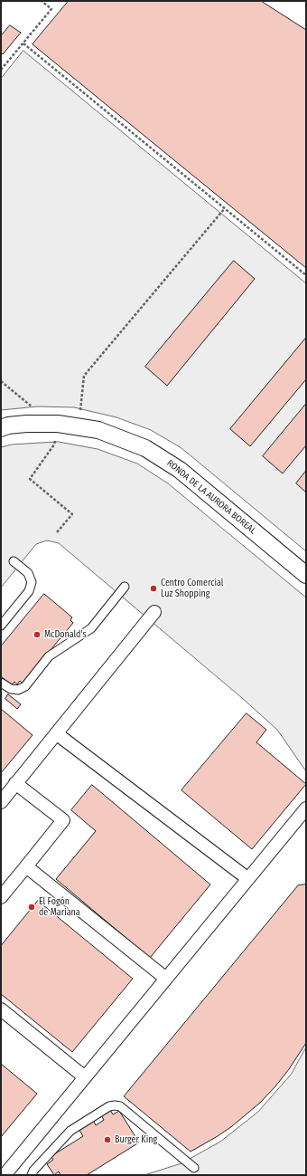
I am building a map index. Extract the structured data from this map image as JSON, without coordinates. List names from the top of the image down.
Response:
{
  "streets": {
    "street": ["RONDA DE LA AURORA BOREAL"]
  },
  "places": [
    "Centro Comercial Luz Shopping",
    "McDonald's",
    "El Fogón de Mariana",
    "Burger King"
  ]
}
